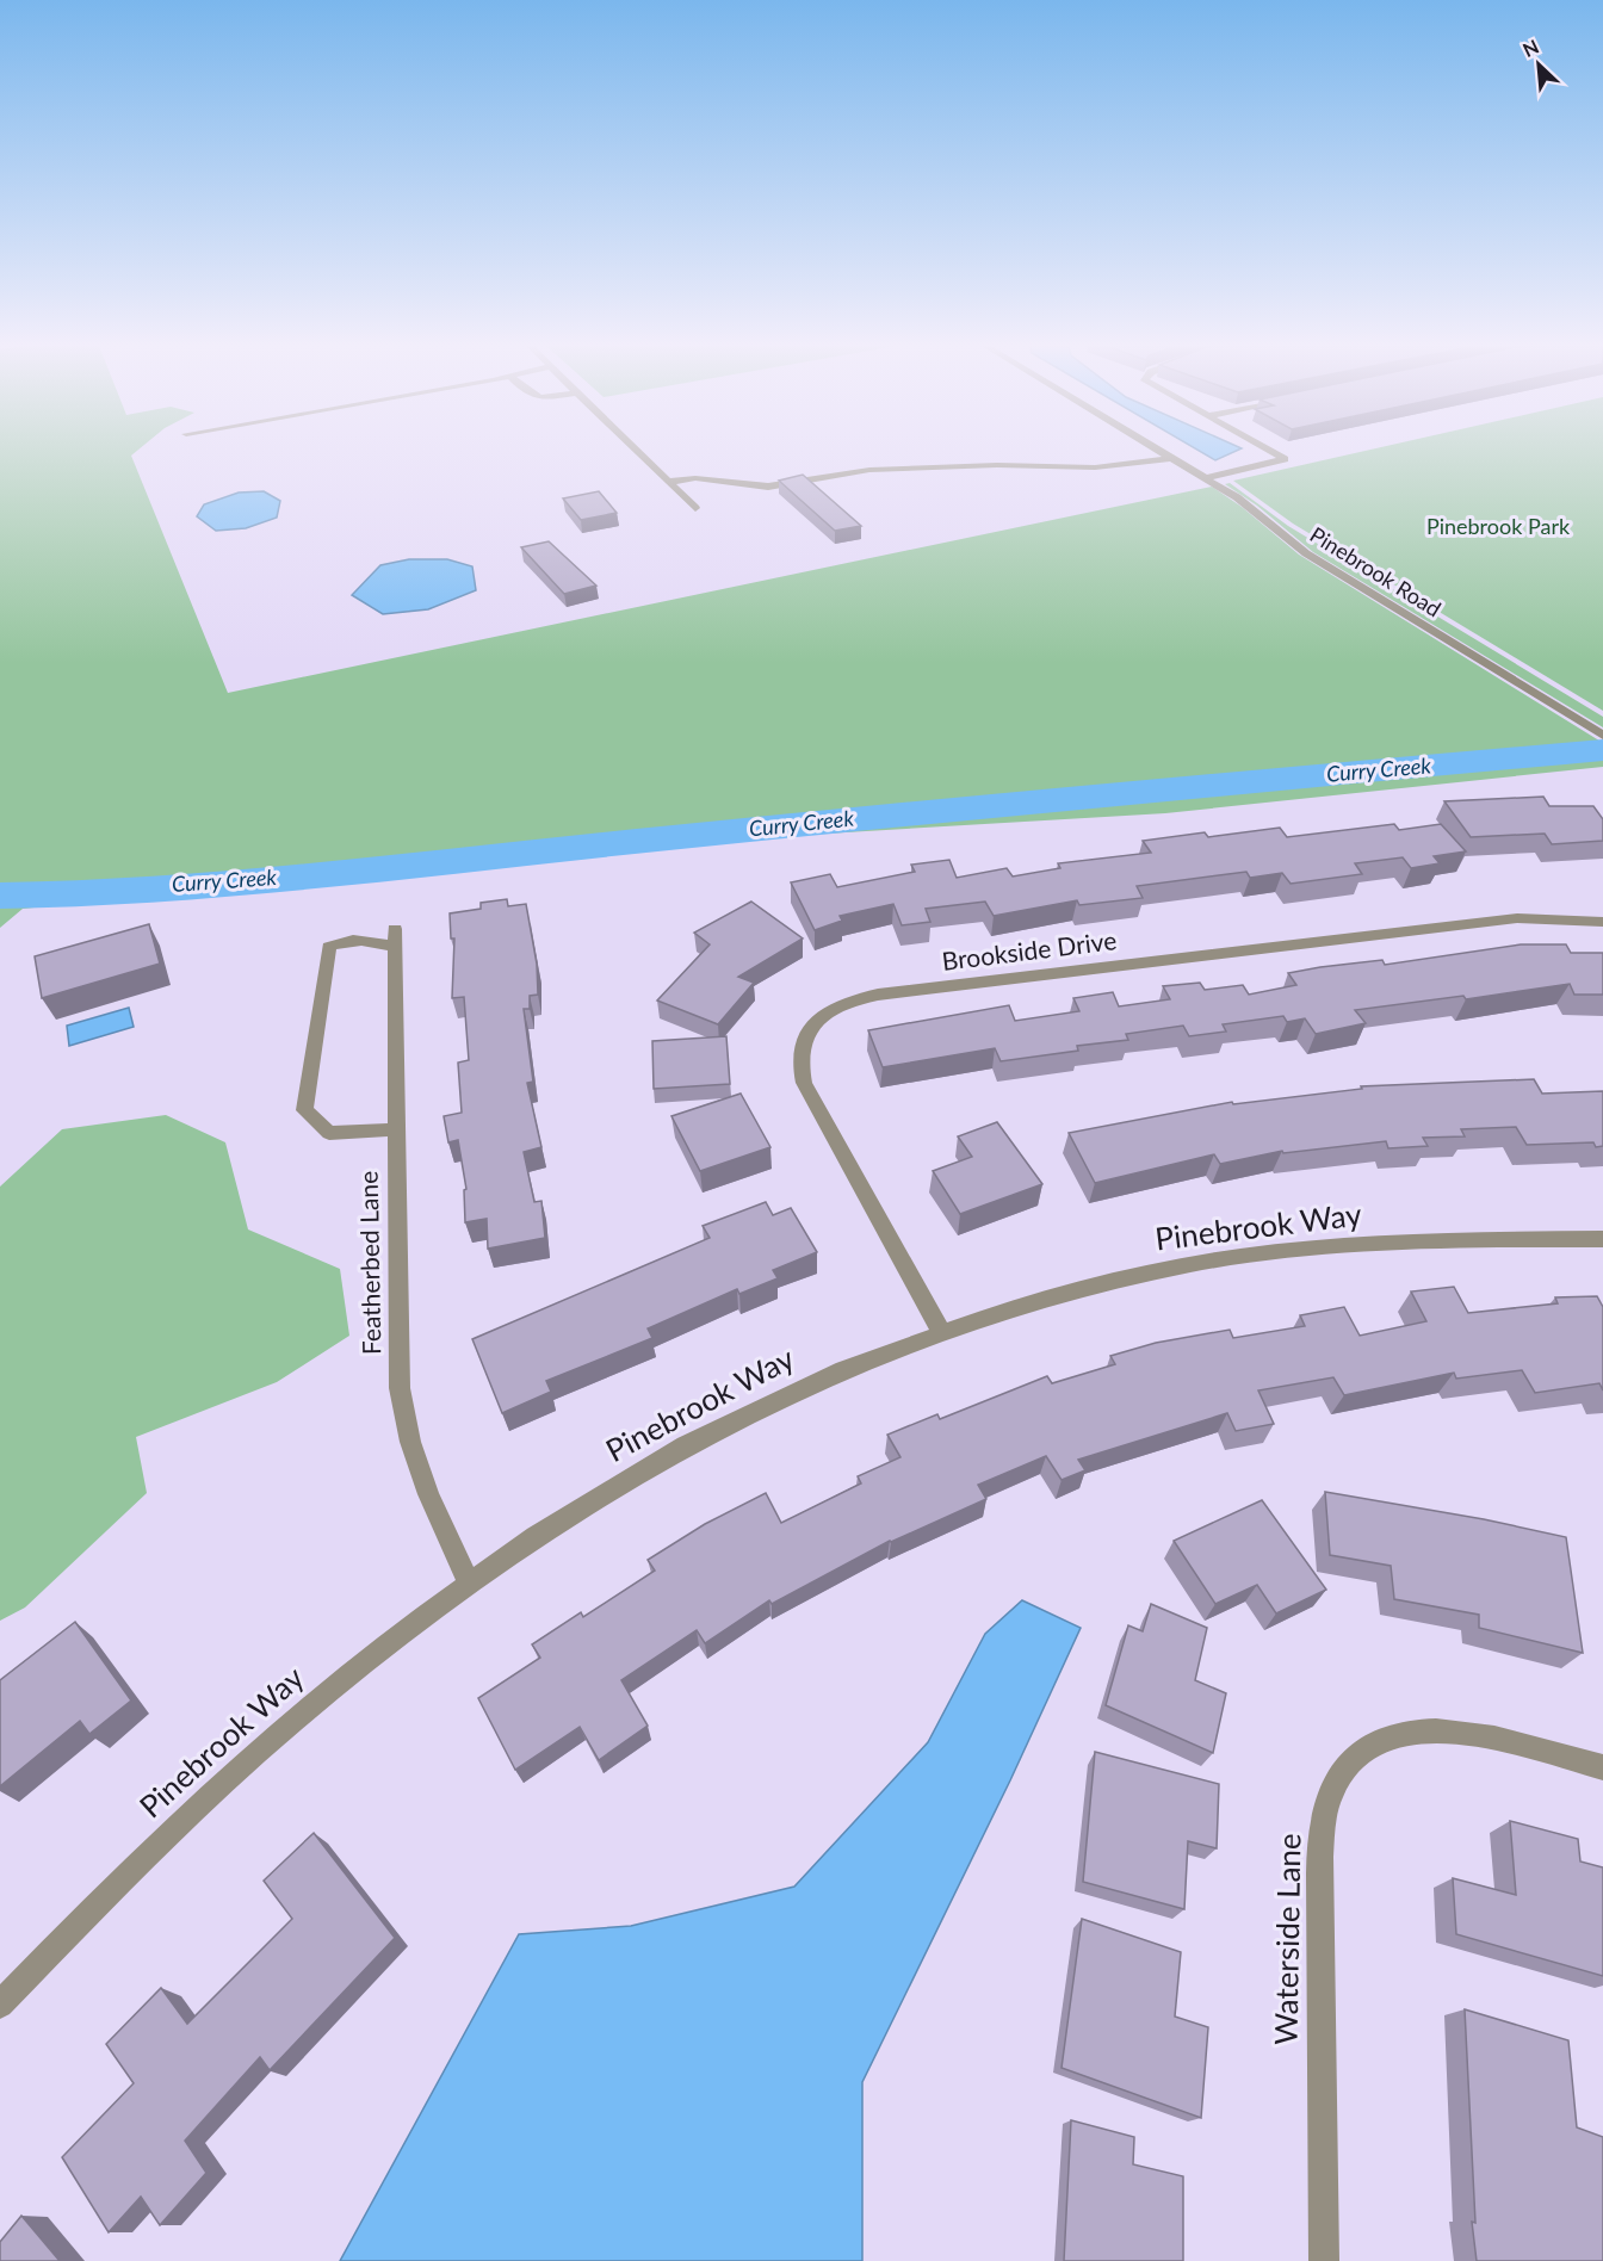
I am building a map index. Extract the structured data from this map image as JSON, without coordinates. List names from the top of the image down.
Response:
{
  "streets": {
    "street": [
      "Pinebrook Road",
      "Brookside Drive",
      "Pinebrook Way",
      "Featherbed Lane",
      "Waterside Lane"
    ]
  },
  "crossings": [
    ["Brookside Drive", "Pinebrook Way"],
    ["Pinebrook Way", "Featherbed Lane"]
  ],
  "water": ["Curry Creek"],
  "parks": ["Pinebrook Park"],
  "north": "top left"
}
